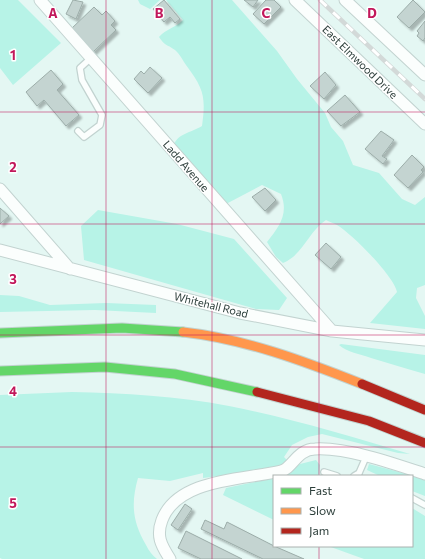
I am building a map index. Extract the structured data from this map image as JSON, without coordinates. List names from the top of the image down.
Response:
{
  "streets": {
    "street": ["East Elmwood Drive", "Ladd Avenue", "Whitehall Road"]
  },
  "crossings": [
    ["Ladd Avenue", "Whitehall Road"]
  ],
  "legend": ["Fast", "Slow", "Jam"],
  "grid": {
    "columns": [
      "A",
      "B",
      "C",
      "D"
    ],
    "rows": [
      "1",
      "2",
      "3",
      "4",
      "5"
    ]
  }
}
